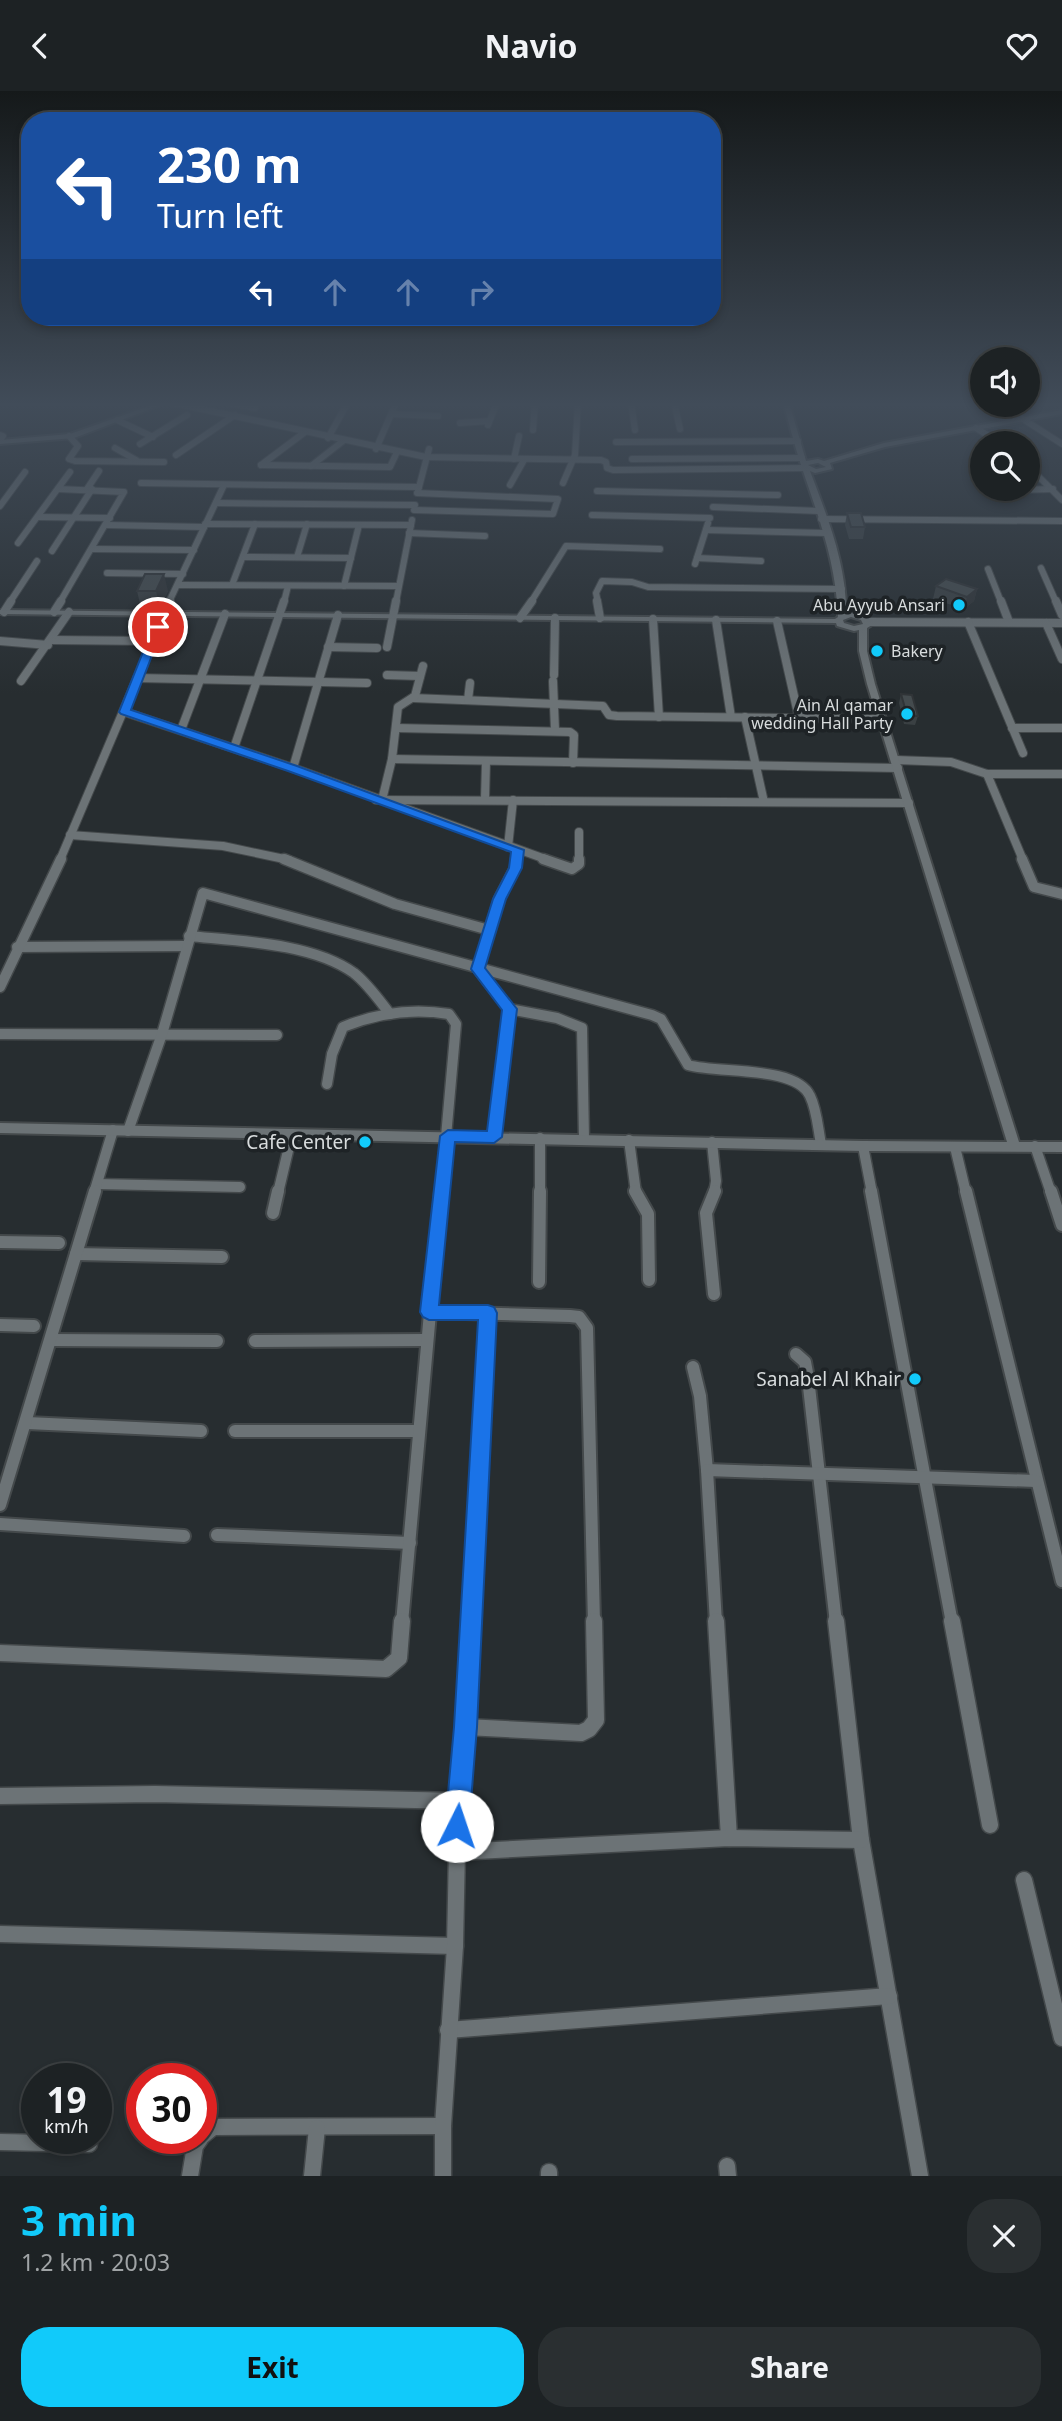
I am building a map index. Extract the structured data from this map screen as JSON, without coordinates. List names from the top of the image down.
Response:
{
  "places": [
    "Abu Ayyub Ansari",
    "Bakery",
    "Ain Al qamar wedding Hall Party",
    "Cafe Center",
    "Sanabel Al Khair"
  ],
  "page": {
    "header": "Navio",
    "turn": ["230 m", "Turn left"],
    "speed": "19 km/h",
    "limit": "30",
    "heading": ["3 min", "1.2 km · 20:03"],
    "buttons": ["Exit", "Share"]
  }
}
